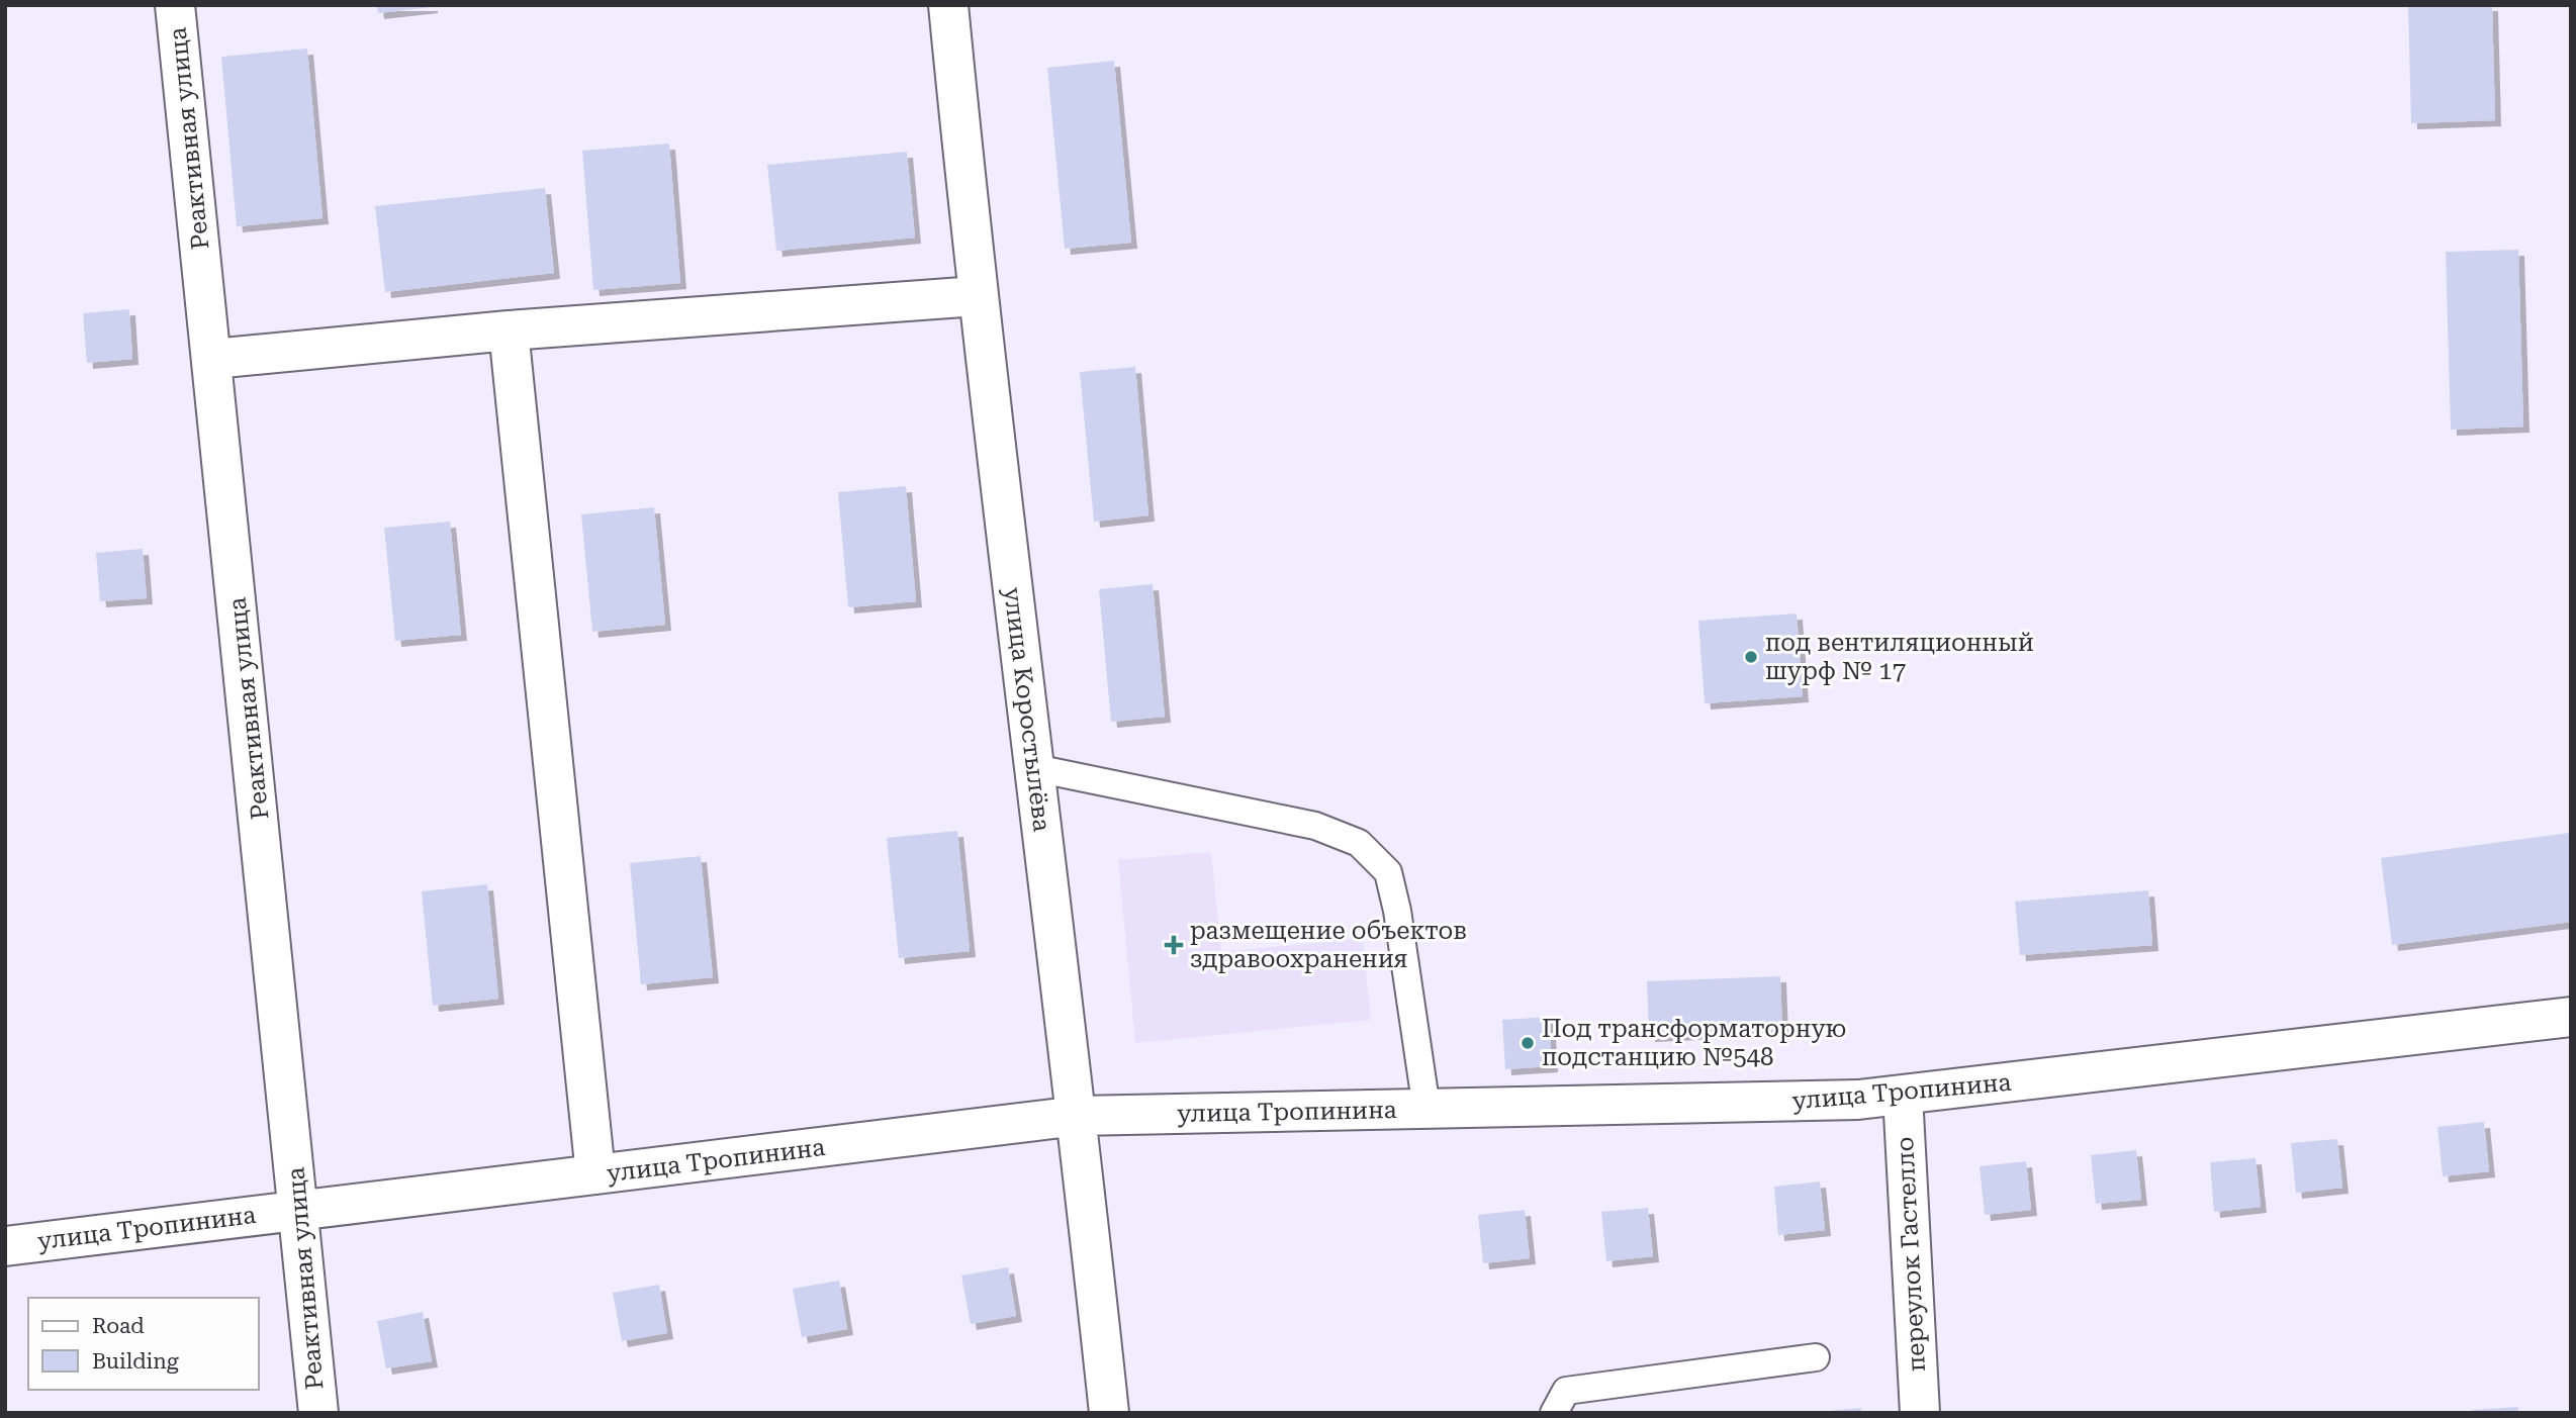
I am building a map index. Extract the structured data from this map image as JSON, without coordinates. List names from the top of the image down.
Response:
{
  "streets": {
    "street": [
      "Реактивная улица",
      "улица Коростылёва",
      "улица Тропинина",
      "переулок Гастелло"
    ]
  },
  "crossings": [
    ["Реактивная улица", "улица Тропинина"],
    ["улица Коростылёва", "улица Тропинина"],
    ["улица Тропинина", "переулок Гастелло"]
  ],
  "places": {
    "other": ["под вентиляционный шурф № 17", "Под трансформаторную подстанцию №548"],
    "health": ["размещение объектов здравоохранения"]
  },
  "legend": ["Road", "Building"]
}
